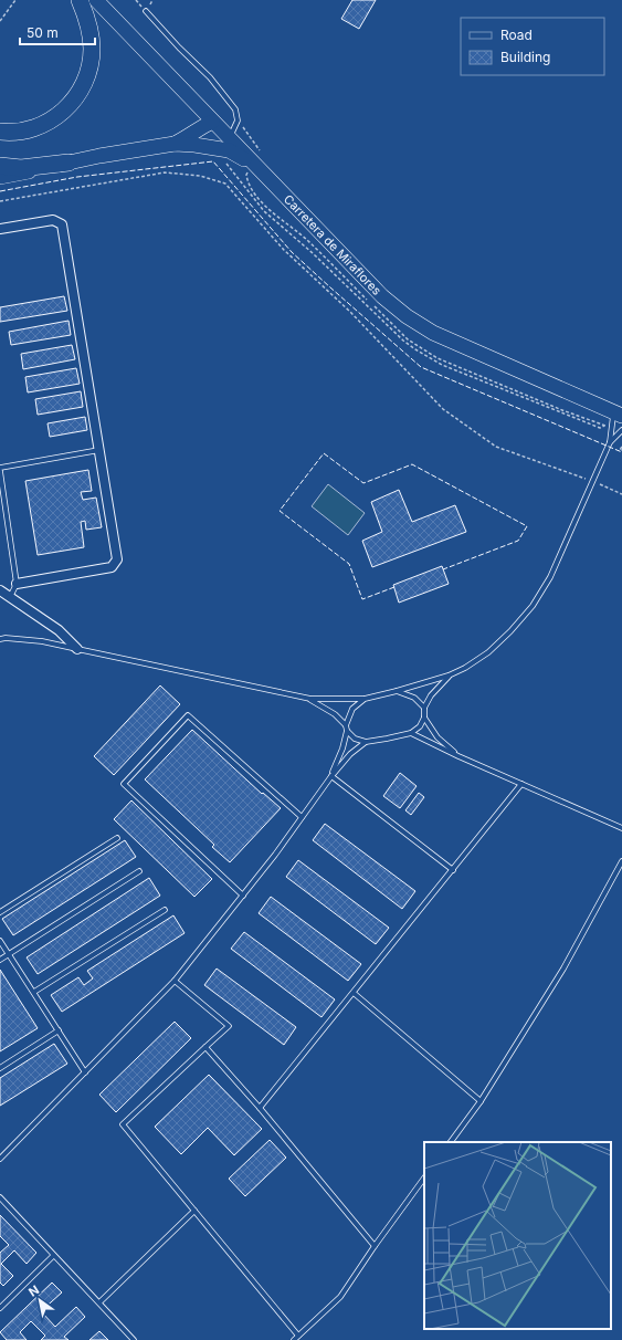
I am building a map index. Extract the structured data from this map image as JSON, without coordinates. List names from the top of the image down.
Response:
{
  "streets": {
    "main road": ["Carretera de Miraflores"]
  },
  "legend": ["Road", "Building"],
  "scale_bar": "50 m",
  "north": "top left"
}
